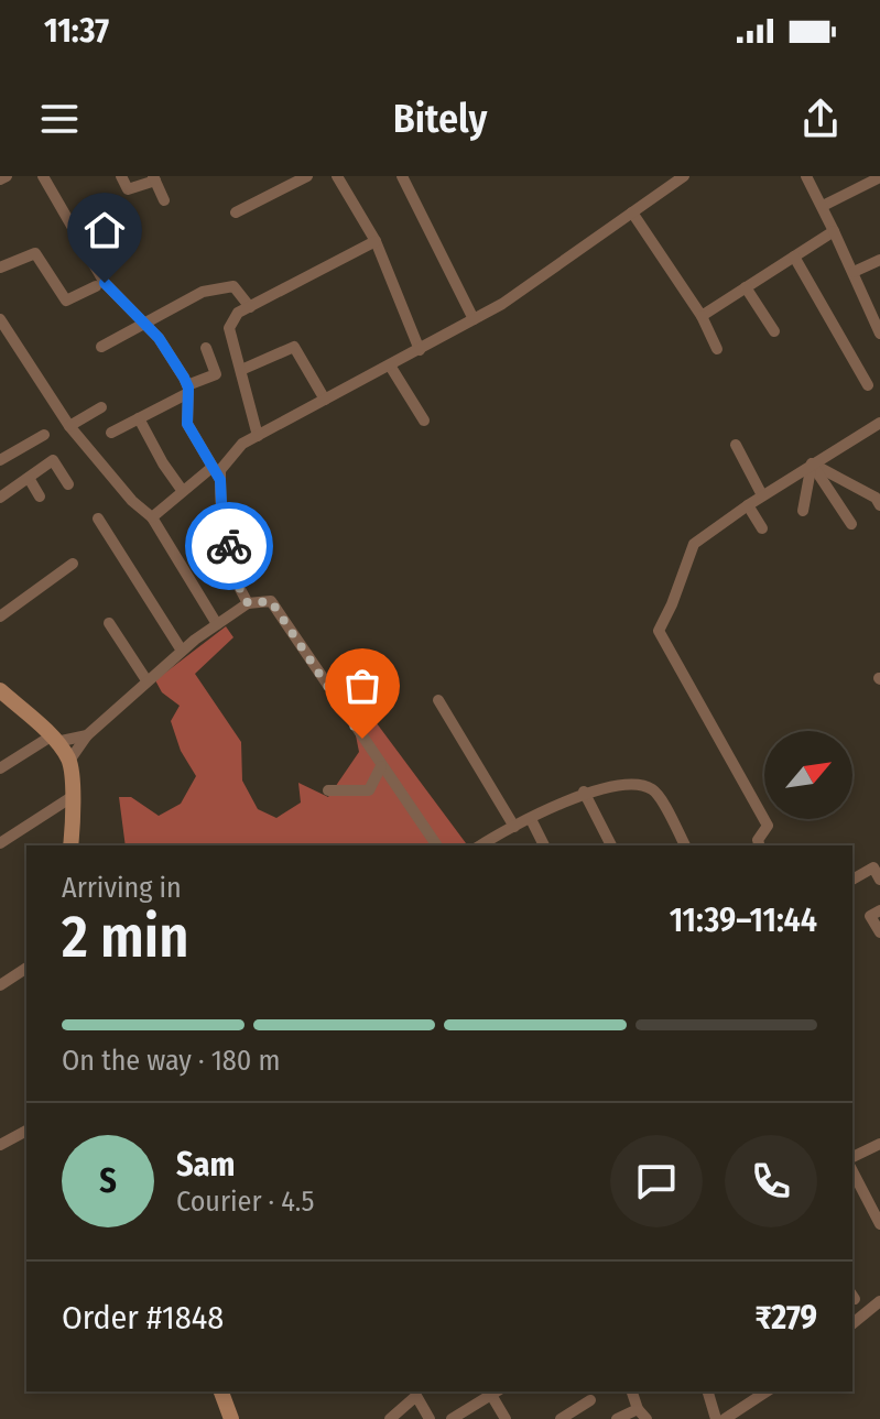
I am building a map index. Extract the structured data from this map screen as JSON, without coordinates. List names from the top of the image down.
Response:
{
  "north": "top right",
  "page": {
    "status": "11:37",
    "header": "Bitely",
    "heading": ["2 min", "Arriving in", "11:39–11:44"],
    "panel": [
      "Sam",
      "Courier · 4.5",
      "Order #1848",
      "₹279"
    ],
    "bar": "On the way · 180 m",
    "round": "S"
  }
}
